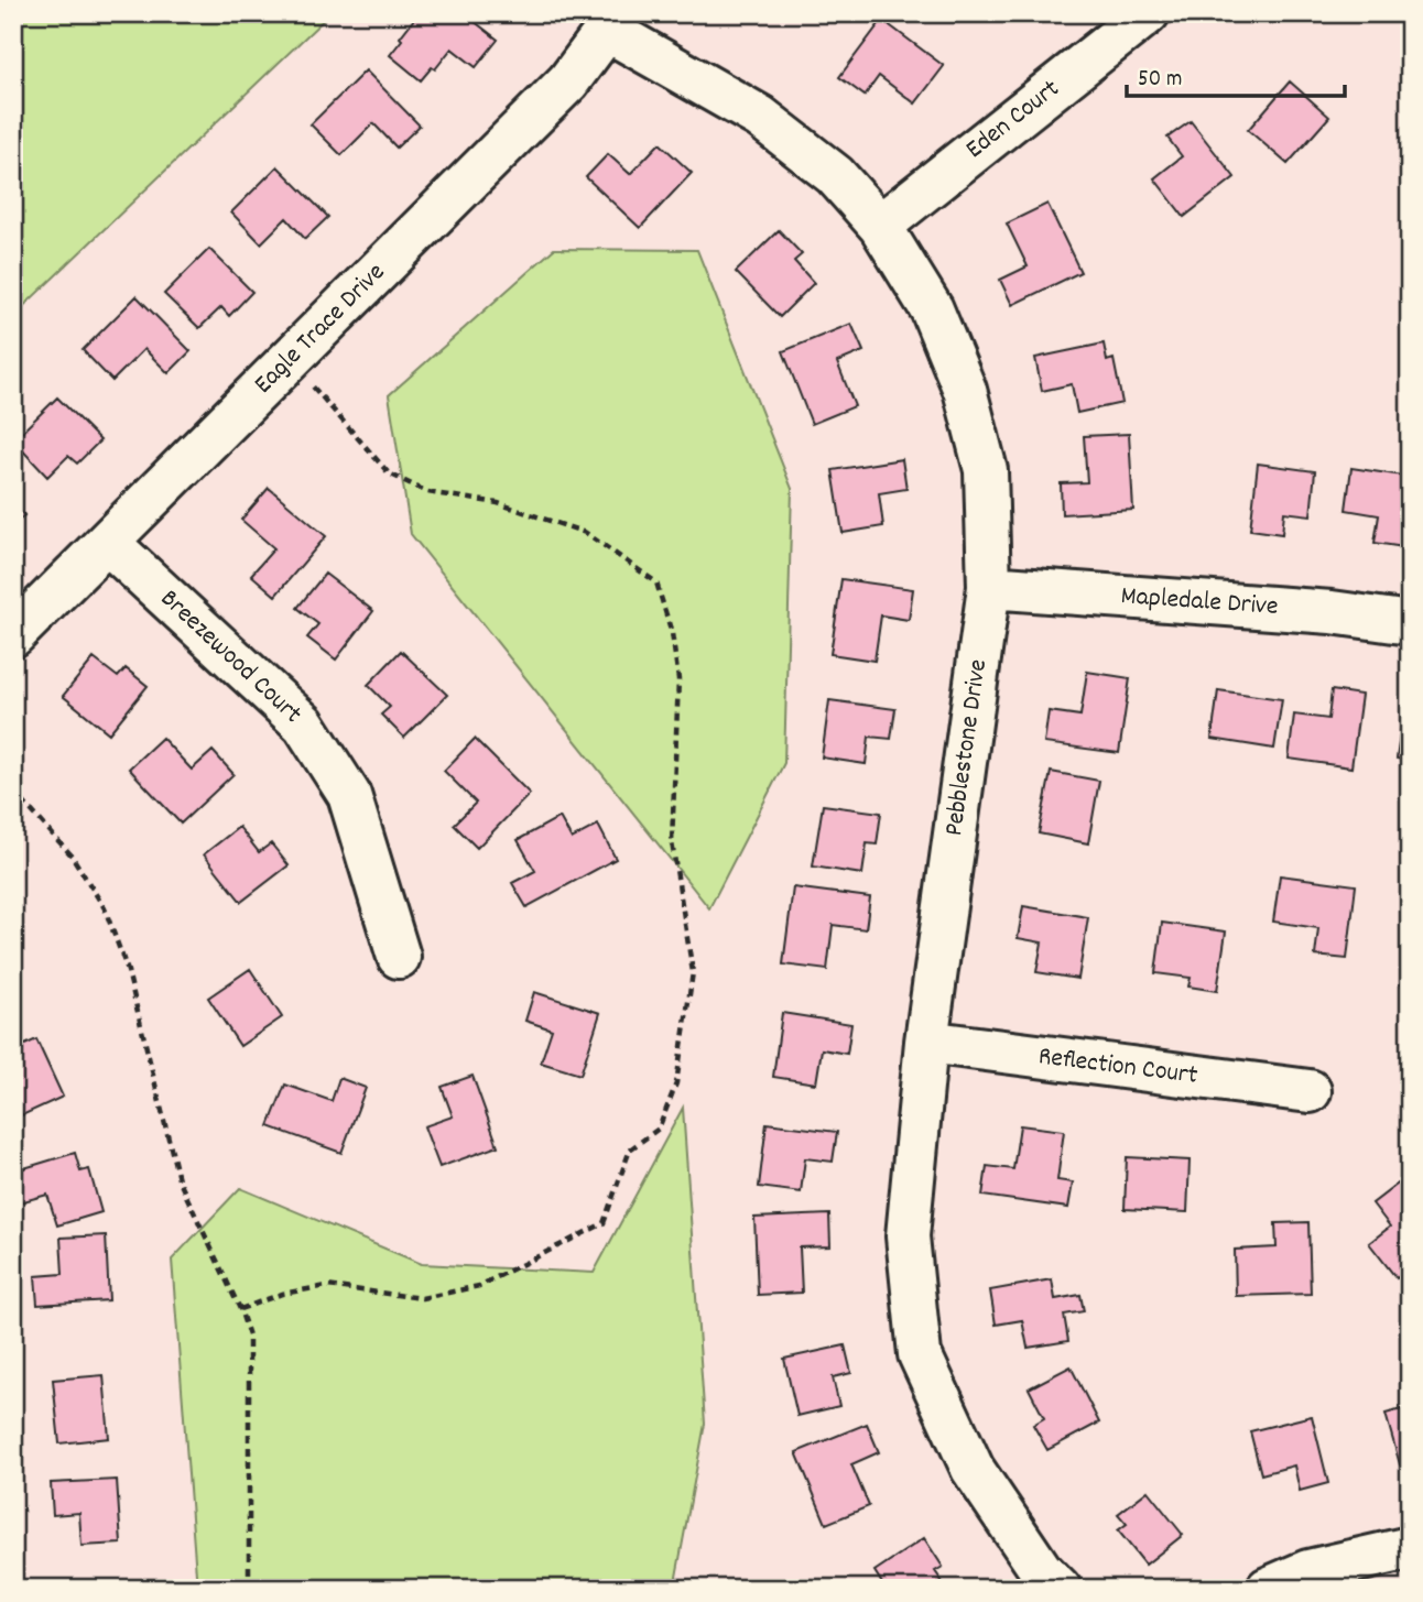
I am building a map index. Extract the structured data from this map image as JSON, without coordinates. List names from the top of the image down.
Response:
{
  "streets": {
    "street": [
      "Eden Court",
      "Eagle Trace Drive",
      "Mapledale Drive",
      "Breezewood Court",
      "Pebblestone Drive",
      "Reflection Court"
    ]
  },
  "crossings": [
    ["Eden Court", "Pebblestone Drive"],
    ["Eagle Trace Drive", "Breezewood Court"],
    ["Eagle Trace Drive", "Pebblestone Drive"],
    ["Mapledale Drive", "Pebblestone Drive"],
    ["Pebblestone Drive", "Reflection Court"]
  ],
  "scale_bar": "50 m"
}
